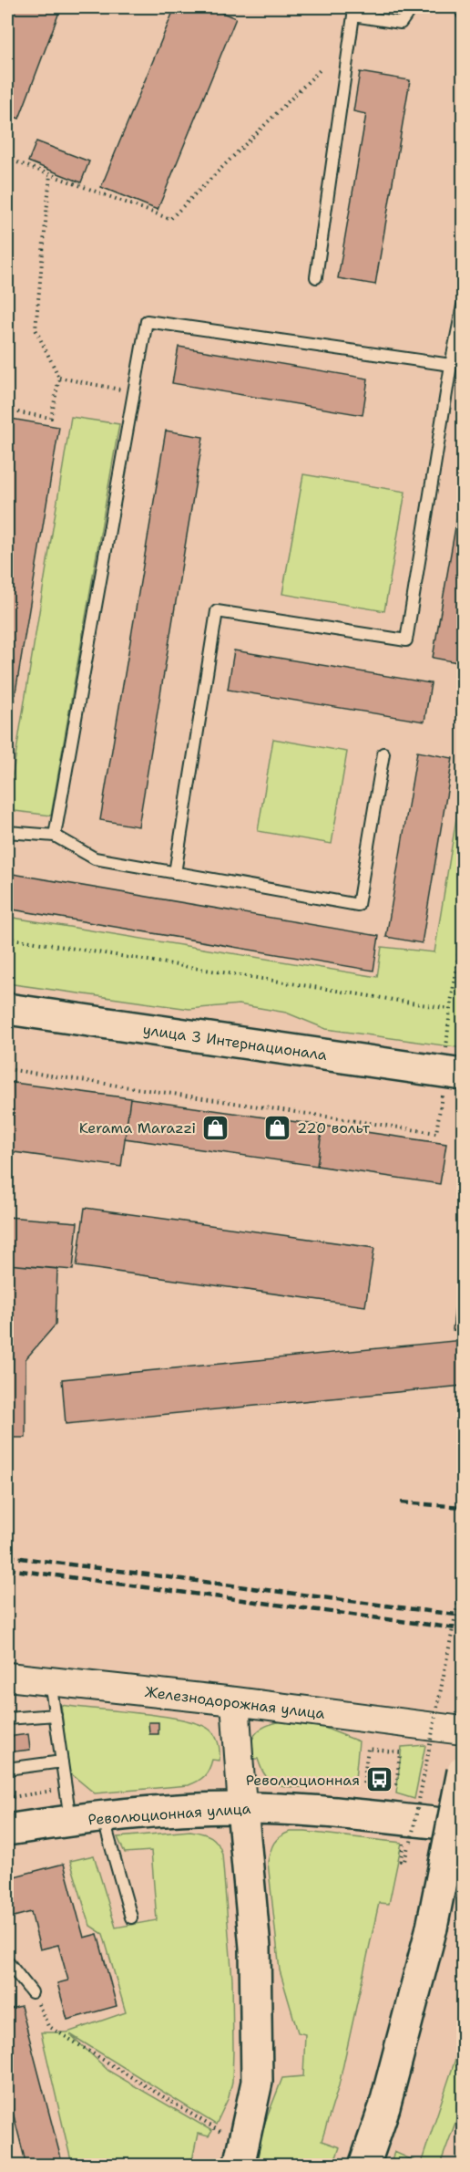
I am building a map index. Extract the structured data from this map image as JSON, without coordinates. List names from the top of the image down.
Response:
{
  "streets": {
    "main road": ["улица 3 Интернационала", "Революционная улица"],
    "street": ["Железнодорожная улица"]
  },
  "places": {
    "shop": ["Kerama Marazzi", "220 вольт"],
    "bus stop": ["Революционная"]
  }
}
